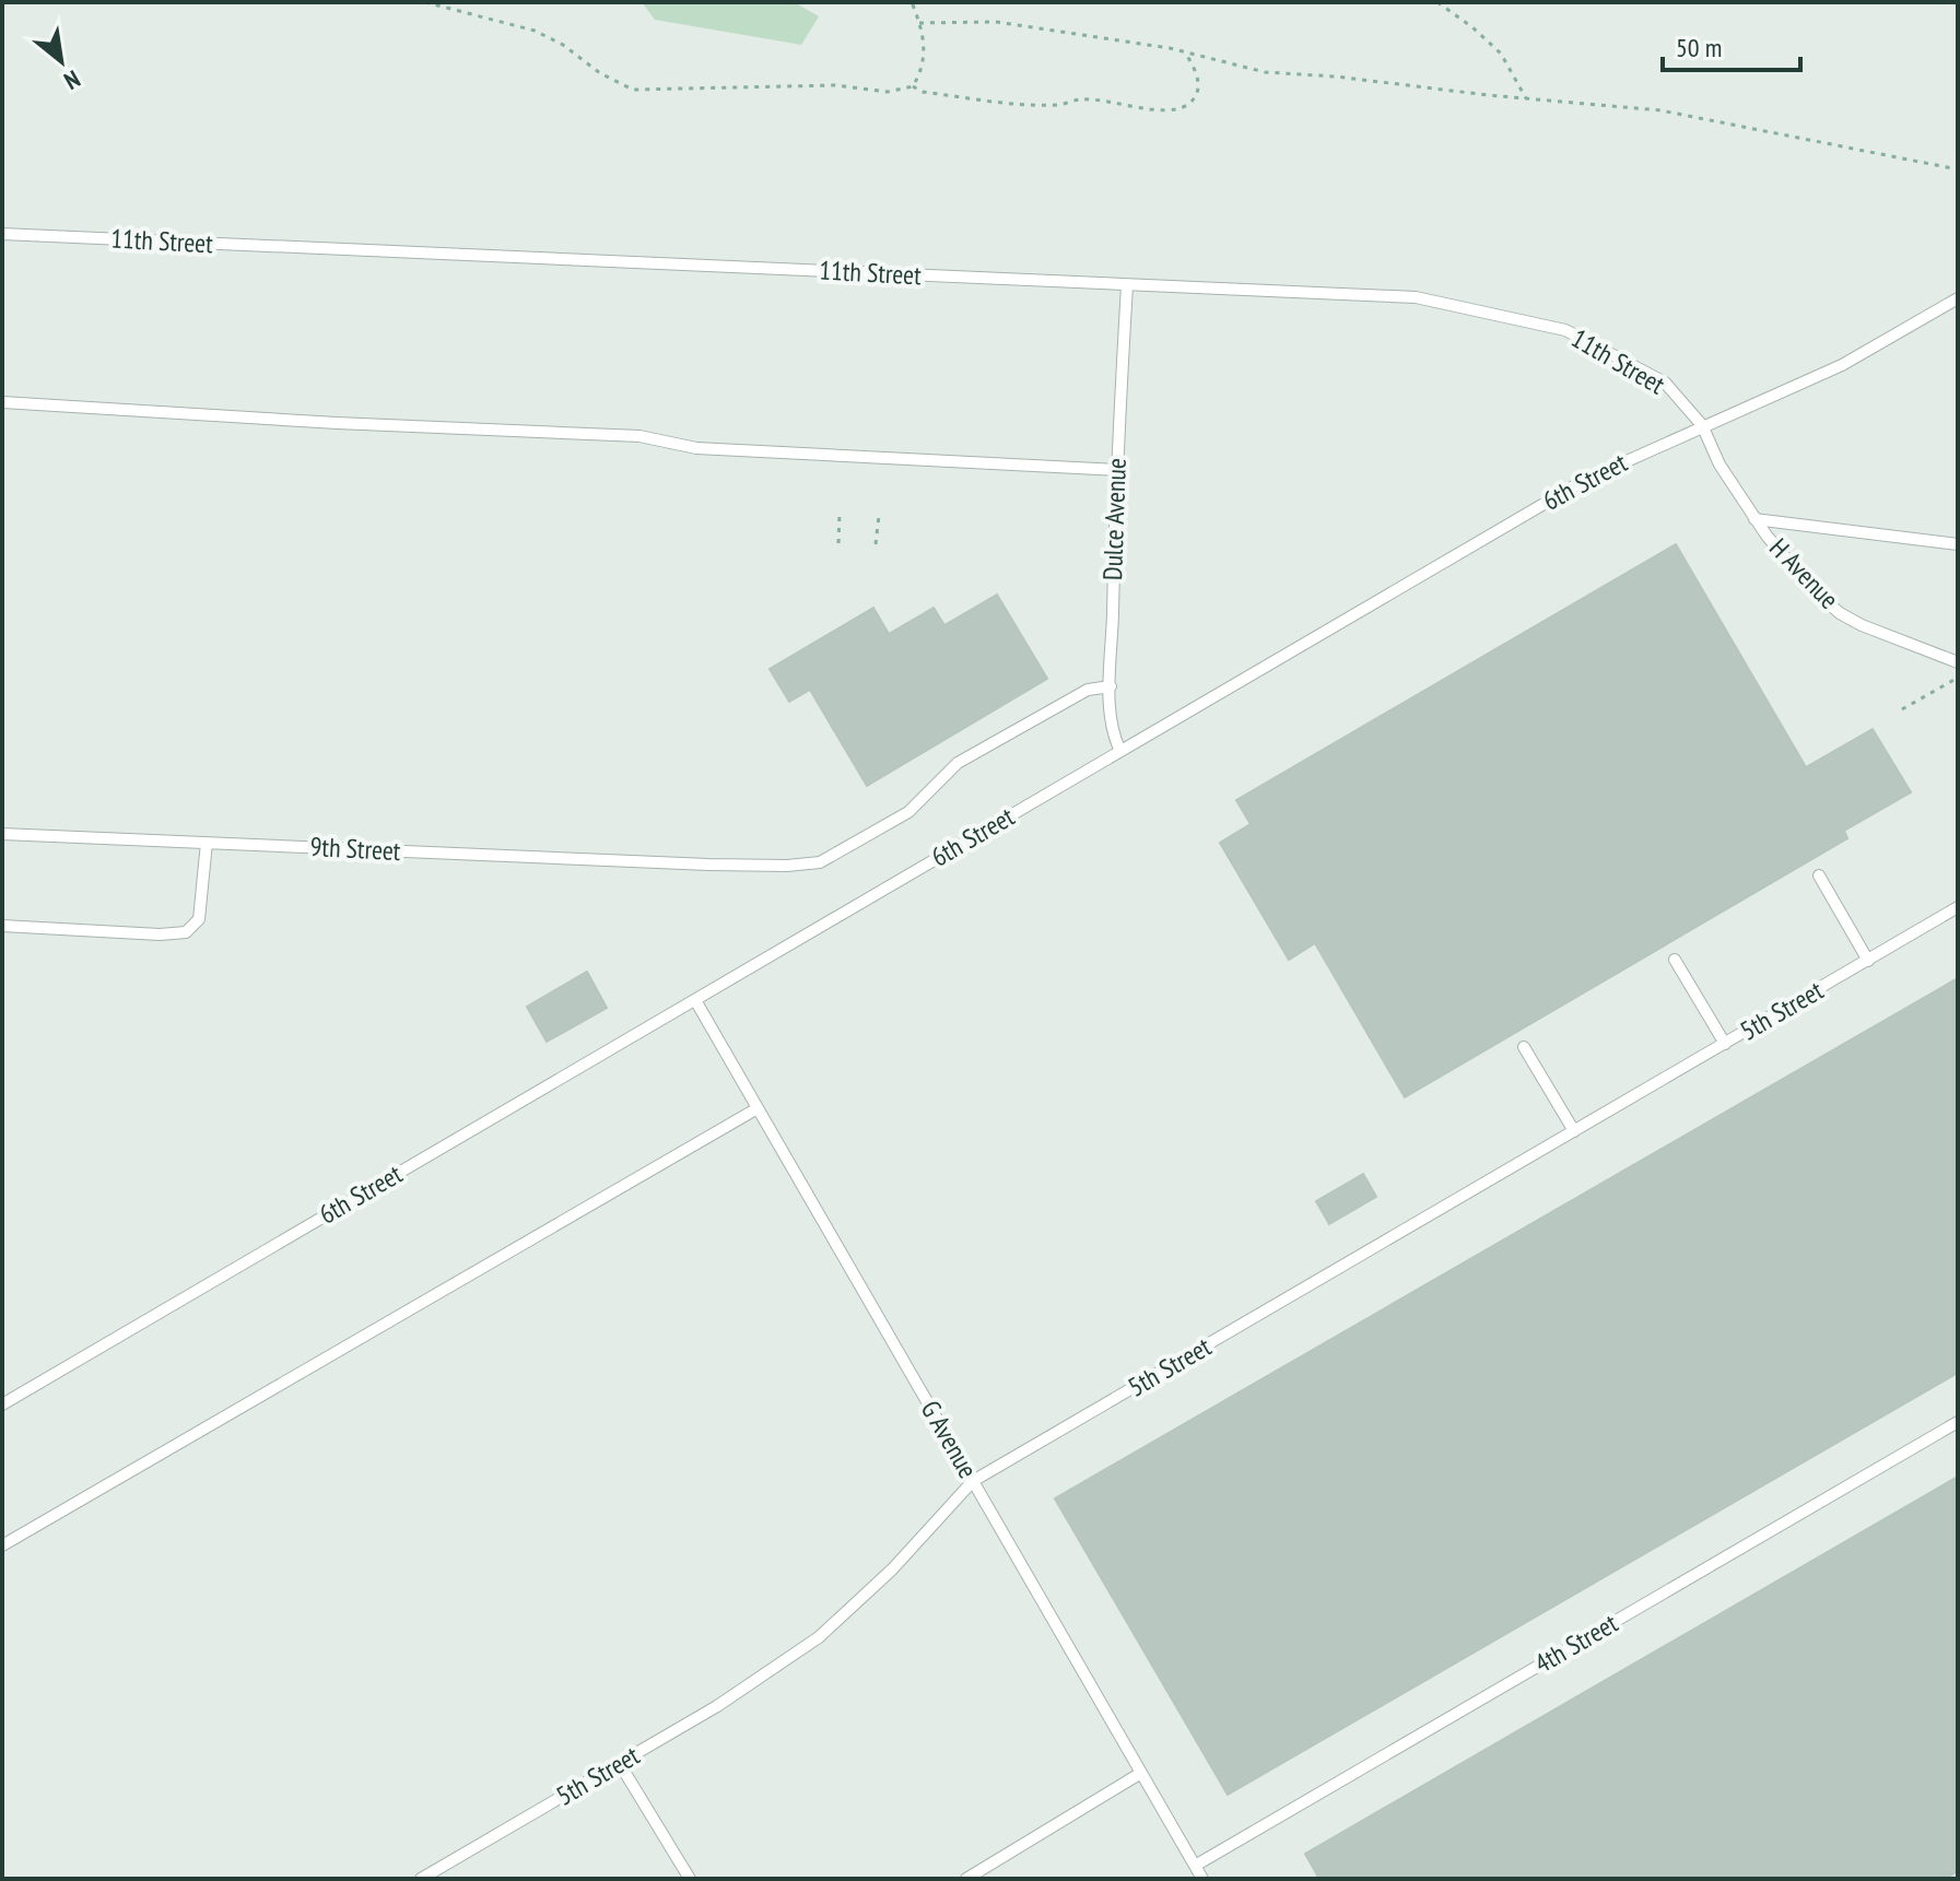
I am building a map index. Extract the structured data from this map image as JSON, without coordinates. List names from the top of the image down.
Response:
{
  "streets": {
    "lane": [
      "11th Street",
      "6th Street",
      "Dulce Avenue",
      "H Avenue",
      "9th Street",
      "5th Street",
      "G Avenue",
      "4th Street"
    ]
  },
  "crossings": [
    ["11th Street", "6th Street"],
    ["11th Street", "Dulce Avenue"],
    ["11th Street", "H Avenue"],
    ["6th Street", "Dulce Avenue"],
    ["6th Street", "H Avenue"],
    ["6th Street", "G Avenue"],
    ["Dulce Avenue", "9th Street"],
    ["5th Street", "G Avenue"],
    ["G Avenue", "4th Street"]
  ],
  "scale_bar": "50 m",
  "north": "bottom right"
}
